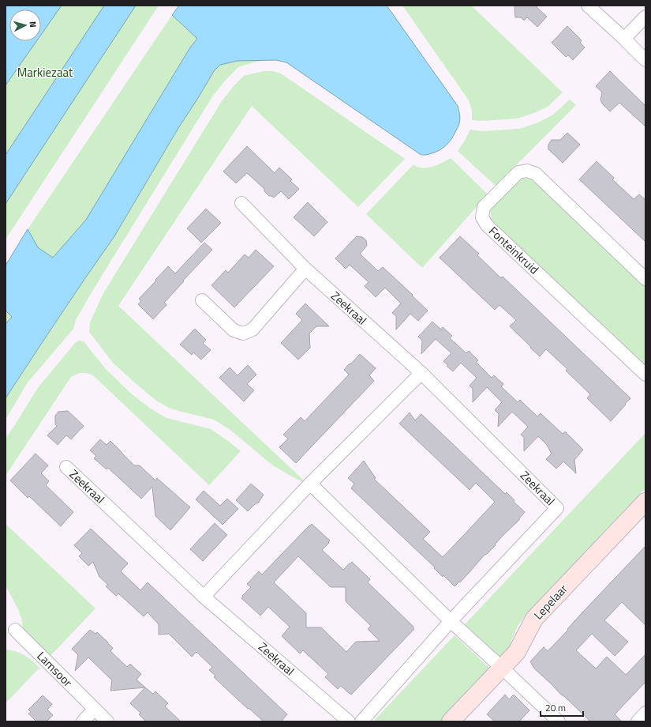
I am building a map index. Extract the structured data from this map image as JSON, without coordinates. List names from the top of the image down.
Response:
{
  "streets": {
    "street": [
      "Fonteinkruid",
      "Zeekraal",
      "Lepelaar",
      "Lamsoor"
    ]
  },
  "parks": ["Markiezaat"],
  "scale_bar": "20 m",
  "north": "right"
}
